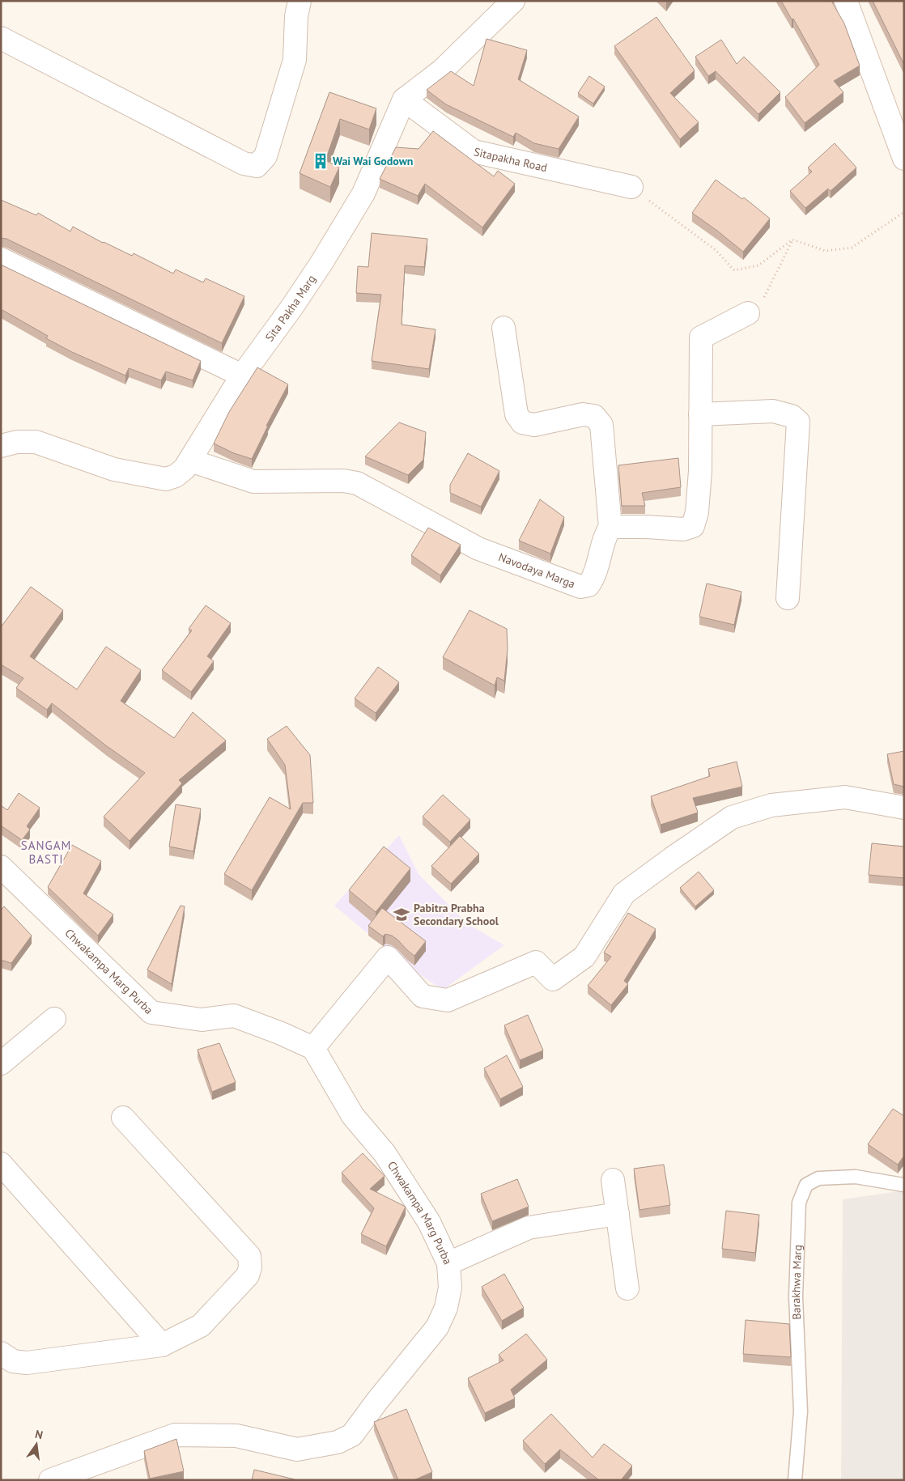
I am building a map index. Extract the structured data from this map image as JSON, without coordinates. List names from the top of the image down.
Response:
{
  "streets": {
    "street": [
      "Sitapakha Road",
      "Sita Pakha Marg",
      "Navodaya Marga",
      "Chwakampa Marg Purba"
    ],
    "lane": ["Barakhwa Marg"]
  },
  "crossings": [
    ["Sitapakha Road", "Sita Pakha Marg"],
    ["Sita Pakha Marg", "Navodaya Marga"]
  ],
  "districts": ["SANGAM BASTI"],
  "places": {
    "building": ["Wai Wai Godown"],
    "school or university": ["Pabitra Prabha Secondary School"]
  },
  "north": "top"
}
